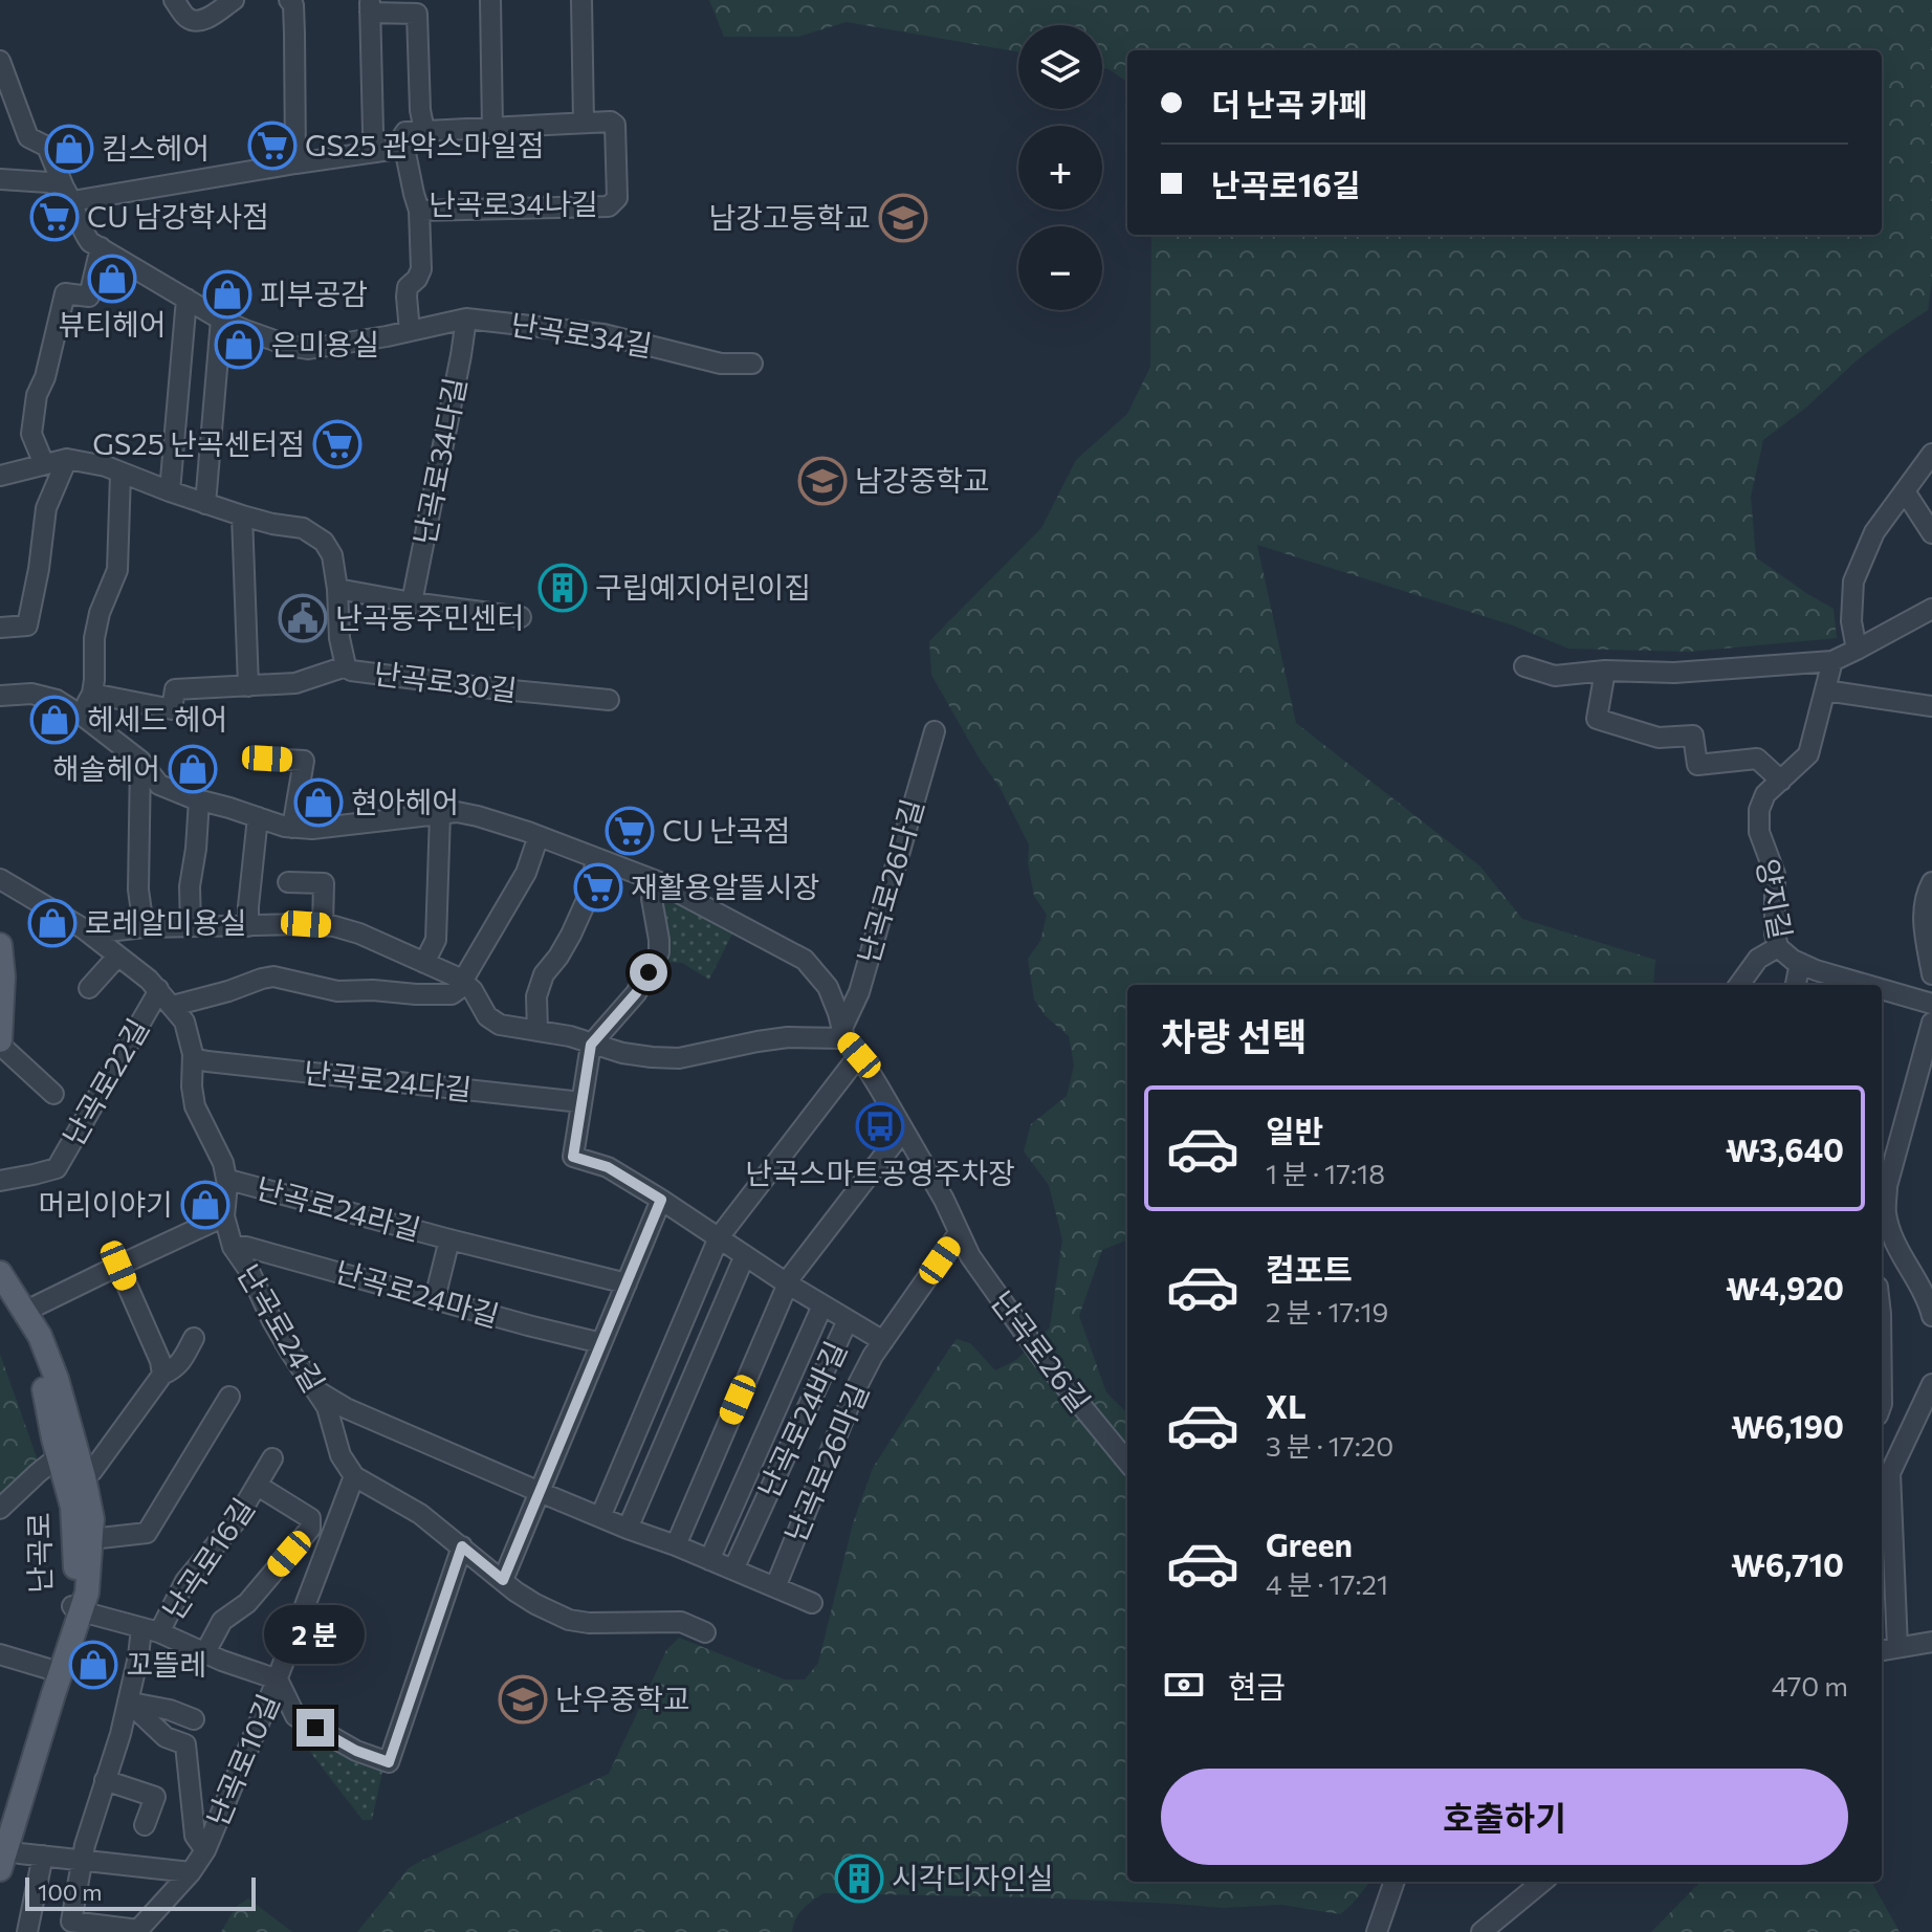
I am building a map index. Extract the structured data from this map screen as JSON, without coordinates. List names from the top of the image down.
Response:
{
  "streets": {
    "main road": ["난곡로"],
    "street": [
      "난곡로34나길",
      "난곡로34길",
      "난곡로34다길",
      "난곡로30길",
      "난곡로26다길",
      "양지길",
      "난곡로24다길",
      "난곡로22길",
      "난곡로24라길",
      "난곡로24마길",
      "난곡로24길",
      "난곡로26길",
      "난곡로24바길",
      "난곡로26마길",
      "난곡로16길",
      "난곡로10길"
    ]
  },
  "crossings": [
    ["난곡로34길", "난곡로34다길"],
    ["난곡로26다길", "난곡로26길"],
    ["난곡로24다길", "난곡로24길"],
    ["난곡로22길", "난곡로24길"],
    ["난곡로24라길", "난곡로24마길"],
    ["난곡로24라길", "난곡로24길"],
    ["난곡로24마길", "난곡로24길"],
    ["난곡로24길", "난곡로10길"],
    ["난곡로26길", "난곡로26마길"],
    ["난곡로", "난곡로16길"],
    ["난곡로16길", "난곡로10길"]
  ],
  "places": {
    "supermarket": [
      "GS25 관악스마일점",
      "CU 남강학사점",
      "GS25 난곡센터점",
      "CU 난곡점",
      "재활용알뜰시장"
    ],
    "shop": [
      "킴스헤어",
      "뷰티헤어",
      "피부공감",
      "은미용실",
      "헤세드 헤어",
      "해솔헤어",
      "현아헤어",
      "로레알미용실",
      "머리이야기",
      "꼬뜰레"
    ],
    "school or university": ["남강고등학교", "남강중학교", "난우중학교"],
    "building": ["구립예지어린이집", "시각디자인실"],
    "public building": ["난곡동주민센터"],
    "bus stop": ["난곡스마트공영주차장"]
  },
  "scale_bar": "100 m",
  "page": {
    "map_buttons": ["+", "−"],
    "banner": ["더 난곡 카페", "난곡로16길"],
    "heading": "차량 선택",
    "list": [
      {
        "name": "일반",
        "note": "1 분 · 17:18",
        "value": "₩3,640"
      },
      {
        "name": "컴포트",
        "note": "2 분 · 17:19",
        "value": "₩4,920"
      },
      {
        "name": "XL",
        "note": "3 분 · 17:20",
        "value": "₩6,190"
      },
      {
        "name": "Green",
        "note": "4 분 · 17:21",
        "value": "₩6,710"
      }
    ],
    "bubble": "2 분",
    "pay": ["현금", "470 m"],
    "buttons": "호출하기",
    "scale": "100 m"
  }
}
